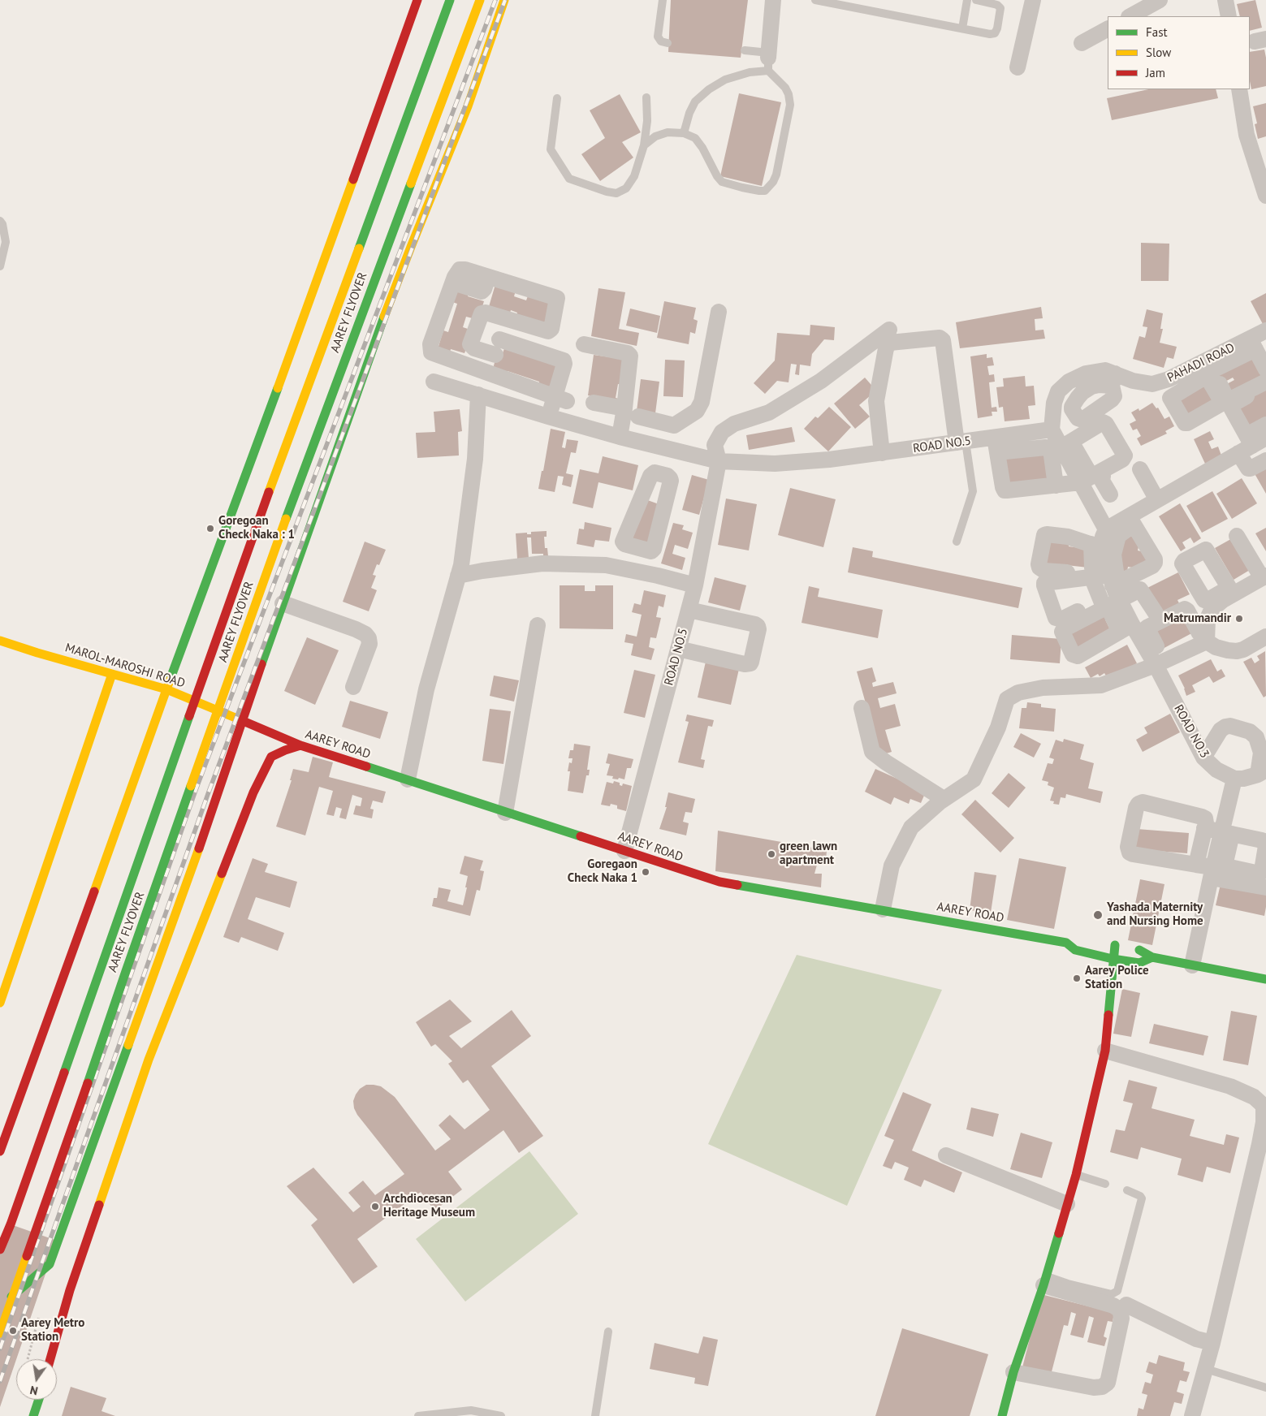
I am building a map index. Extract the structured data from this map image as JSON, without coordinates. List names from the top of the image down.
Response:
{
  "streets": {
    "main road": ["AAREY FLYOVER", "MAROL-MAROSHI ROAD", "AAREY ROAD"],
    "street": ["PAHADI ROAD", "ROAD NO.5", "ROAD NO.3"]
  },
  "crossings": [
    ["PAHADI ROAD", "ROAD NO.5"],
    ["ROAD NO.5", "AAREY ROAD"],
    ["MAROL-MAROSHI ROAD", "AAREY ROAD"]
  ],
  "places": [
    "Goregoan Check Naka : 1",
    "Matrumandir",
    "green lawn apartment",
    "Goregaon Check Naka 1",
    "Yashada Maternity and Nursing Home",
    "Aarey Police Station",
    "Archdiocesan Heritage Museum",
    "Aarey Metro Station"
  ],
  "legend": ["Fast", "Slow", "Jam"],
  "north": "bottom"
}
